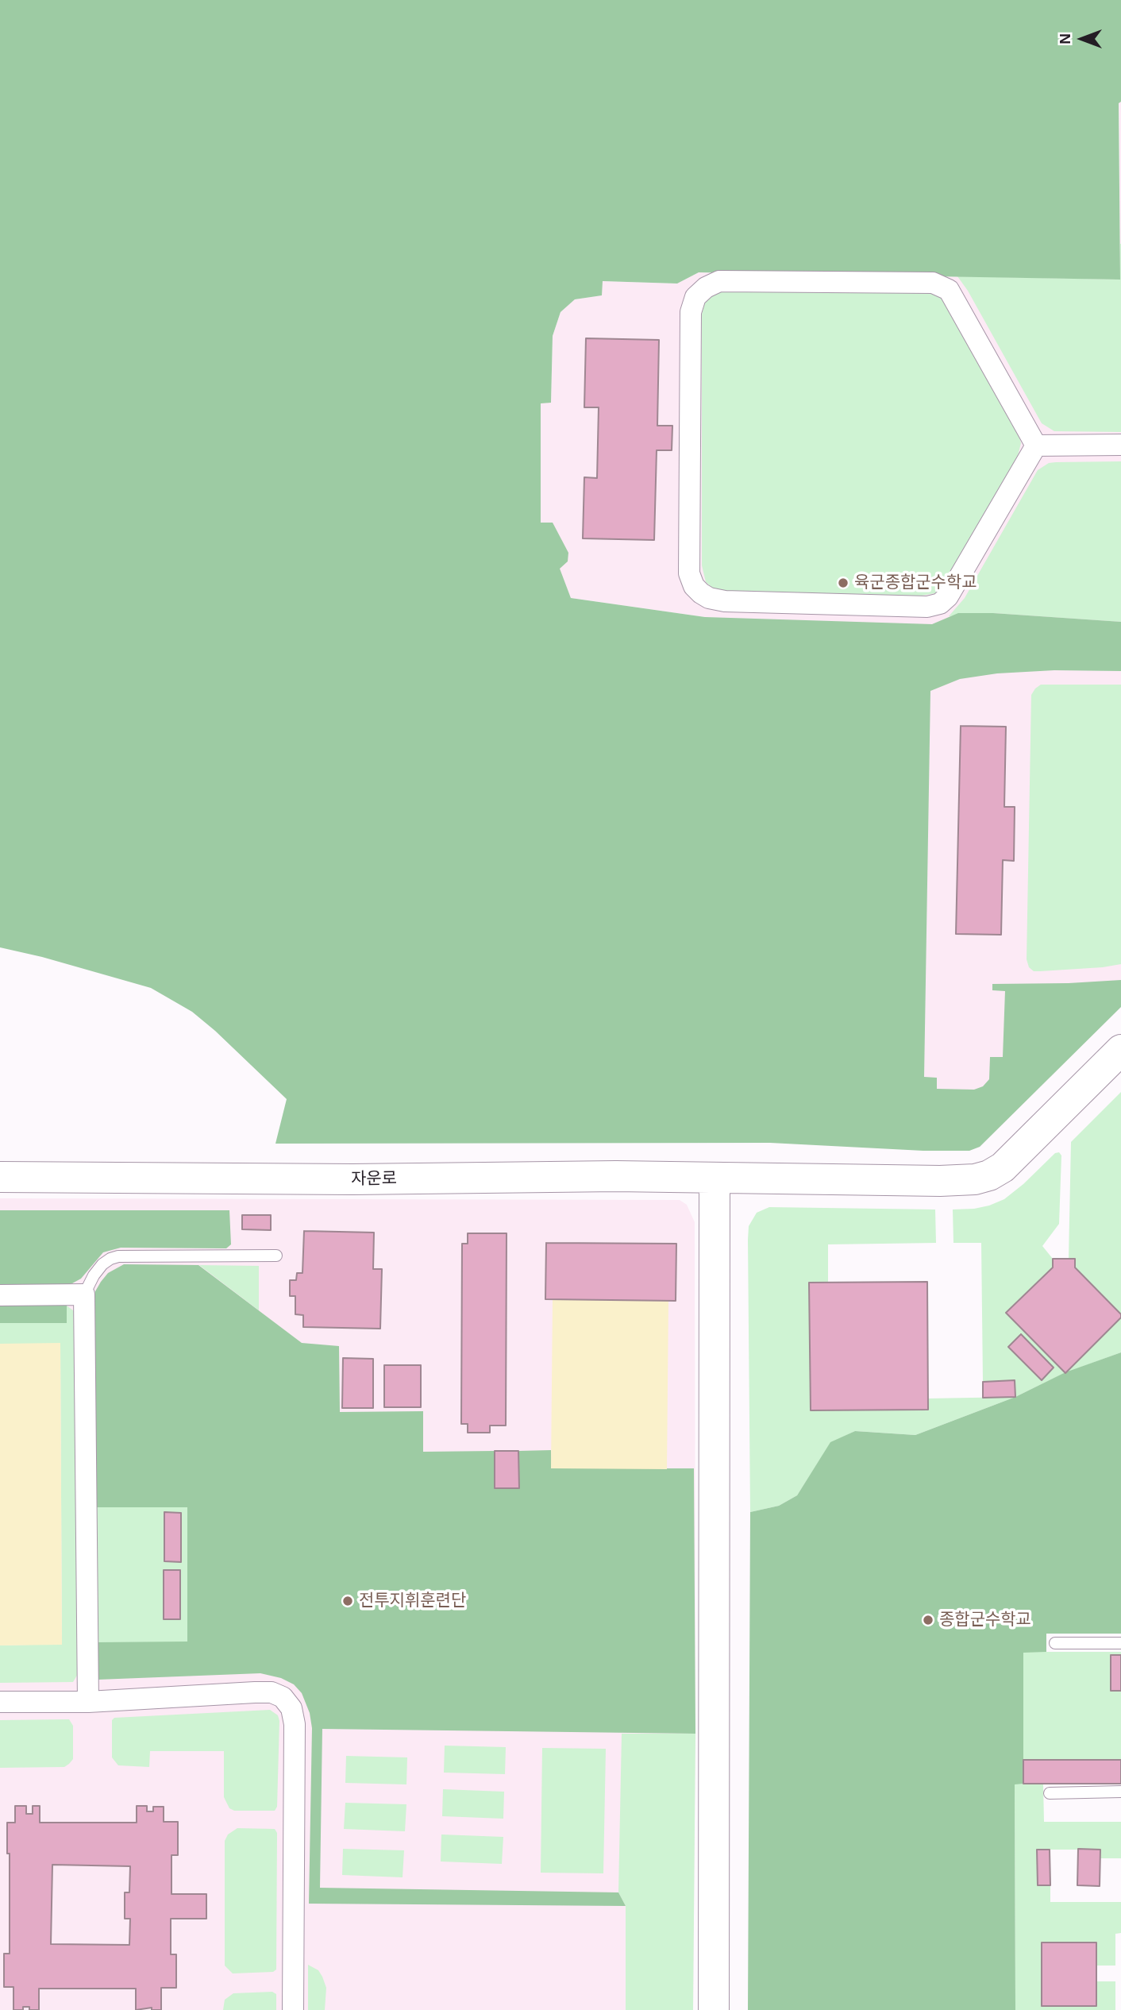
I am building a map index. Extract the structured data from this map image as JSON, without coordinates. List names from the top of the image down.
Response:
{
  "streets": {
    "street": ["자운로"]
  },
  "places": ["육군종합군수학교", "전투지휘훈련단", "종합군수학교"],
  "north": "left"
}
